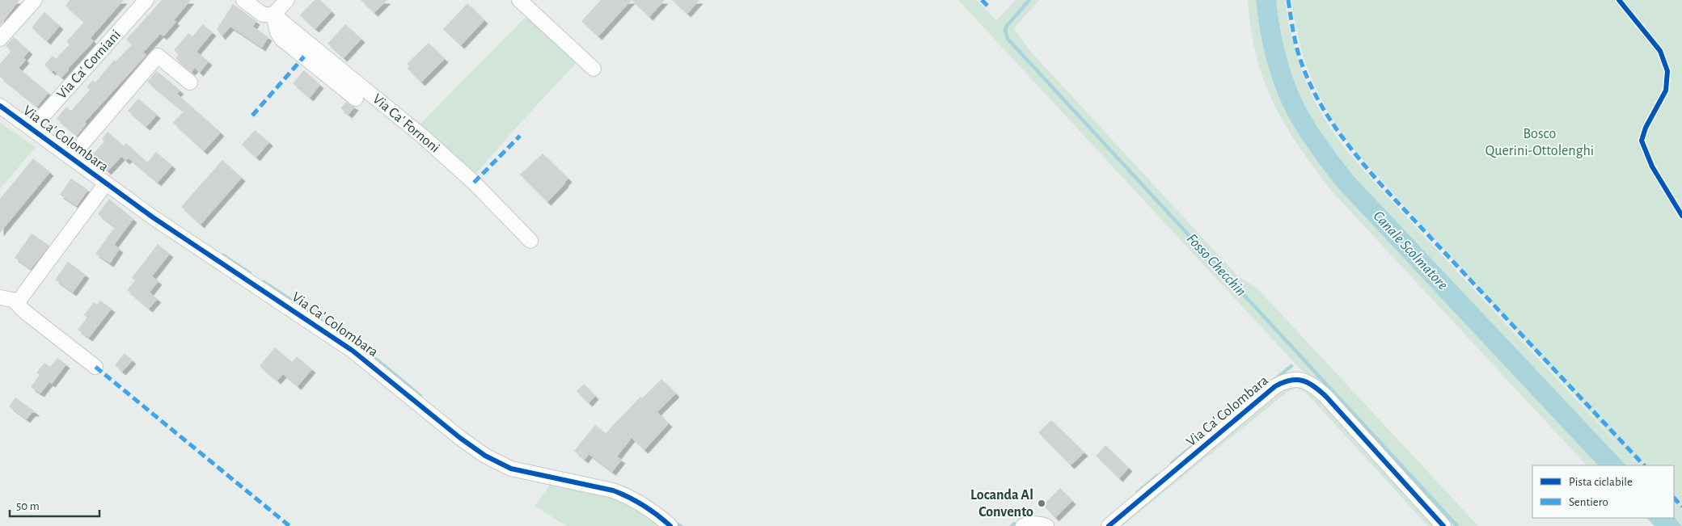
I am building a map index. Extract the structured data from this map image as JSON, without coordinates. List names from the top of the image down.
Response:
{
  "streets": {
    "street": ["Via Ca' Corniani", "Via Ca' Fornoni", "Via Ca' Colombara"]
  },
  "crossings": [
    ["Via Ca' Corniani", "Via Ca' Colombara"]
  ],
  "water": ["Canale Scolmatore", "Fosso Checchin"],
  "parks": ["Bosco Querini-Ottolenghi"],
  "places": ["Locanda Al Convento"],
  "legend": ["Pista ciclabile", "Sentiero"],
  "scale_bar": "50 m"
}
